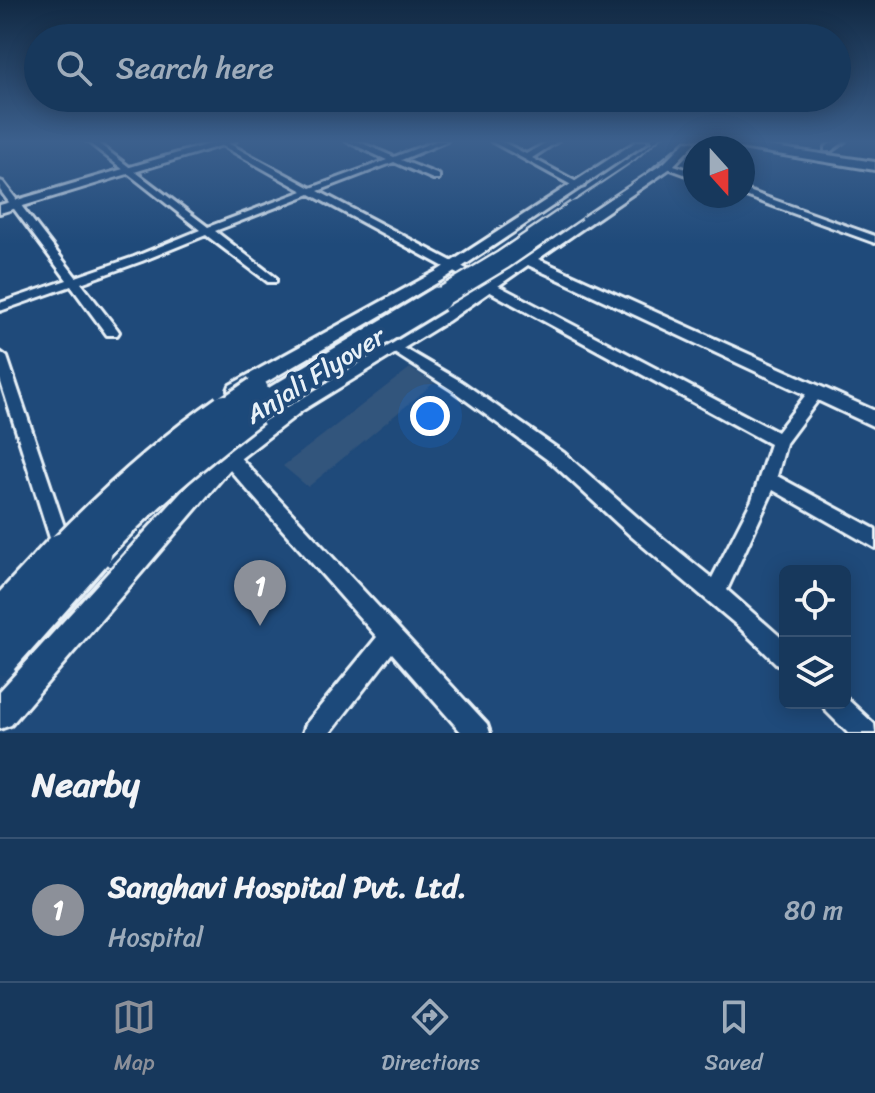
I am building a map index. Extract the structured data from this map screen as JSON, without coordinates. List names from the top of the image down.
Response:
{
  "streets": {
    "main road": ["Anjali Flyover"]
  },
  "north": "bottom",
  "page": {
    "search": "Search here",
    "pins": "1",
    "heading": "Nearby",
    "list": [
      {
        "mark": "1",
        "name": "Sanghavi Hospital Pvt. Ltd.",
        "note": "Hospital",
        "value": "80 m"
      }
    ],
    "nav": ["Map", "Directions", "Saved"]
  }
}
